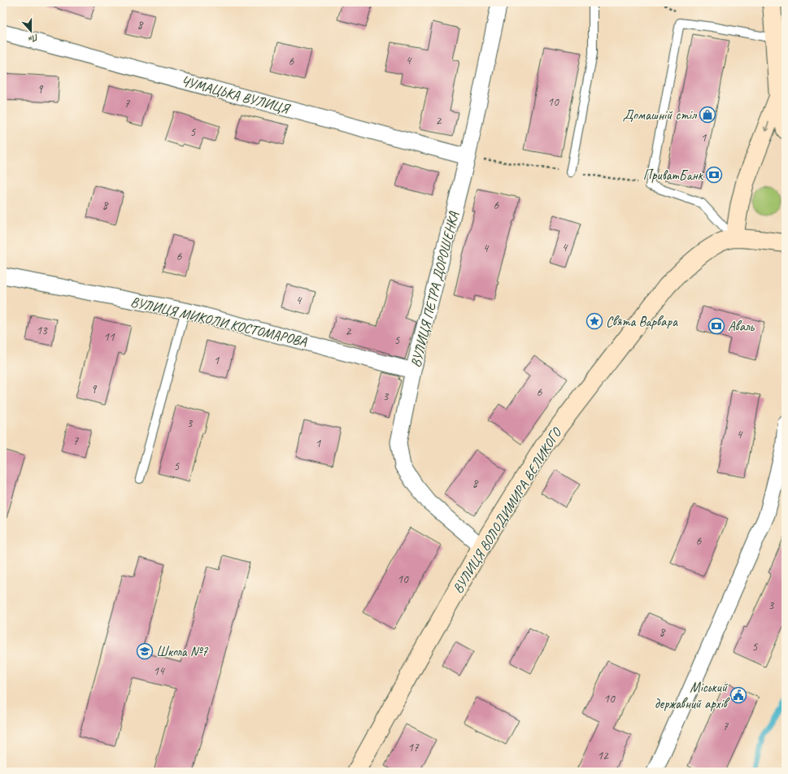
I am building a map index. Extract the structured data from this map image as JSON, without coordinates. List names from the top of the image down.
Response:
{
  "streets": {
    "main road": ["ВУЛИЦЯ ВОЛОДИМИРА ВЕЛИКОГО"],
    "street": ["ЧУМАЦЬКА ВУЛИЦЯ", "ВУЛИЦЯ ПЕТРА ДОРОШЕНКА", "ВУЛИЦЯ МИКОЛИ КОСТОМАРОВА"]
  },
  "crossings": [
    ["ЧУМАЦЬКА ВУЛИЦЯ", "ВУЛИЦЯ ПЕТРА ДОРОШЕНКА"],
    ["ВУЛИЦЯ ПЕТРА ДОРОШЕНКА", "ВУЛИЦЯ МИКОЛИ КОСТОМАРОВА"],
    ["ВУЛИЦЯ ПЕТРА ДОРОШЕНКА", "ВУЛИЦЯ ВОЛОДИМИРА ВЕЛИКОГО"]
  ],
  "places": {
    "shop": ["Домашній стіл"],
    "bank": ["ПриватБанк", "Аваль"],
    "place": ["Свята Варвара"],
    "school or university": ["Школа №7"],
    "public building": ["Міський державний архів"]
  },
  "house_numbers": [
    "8",
    "4",
    "6",
    "9",
    "10",
    "7",
    "2",
    "5",
    "1",
    "8",
    "6",
    "4",
    "4",
    "6",
    "4",
    "13",
    "2",
    "11",
    "5",
    "1",
    "9",
    "6",
    "3",
    "3",
    "4",
    "7",
    "1",
    "5",
    "8",
    "6",
    "10",
    "3",
    "8",
    "5",
    "14",
    "10",
    "7",
    "17",
    "12"
  ],
  "north": "bottom"
}
